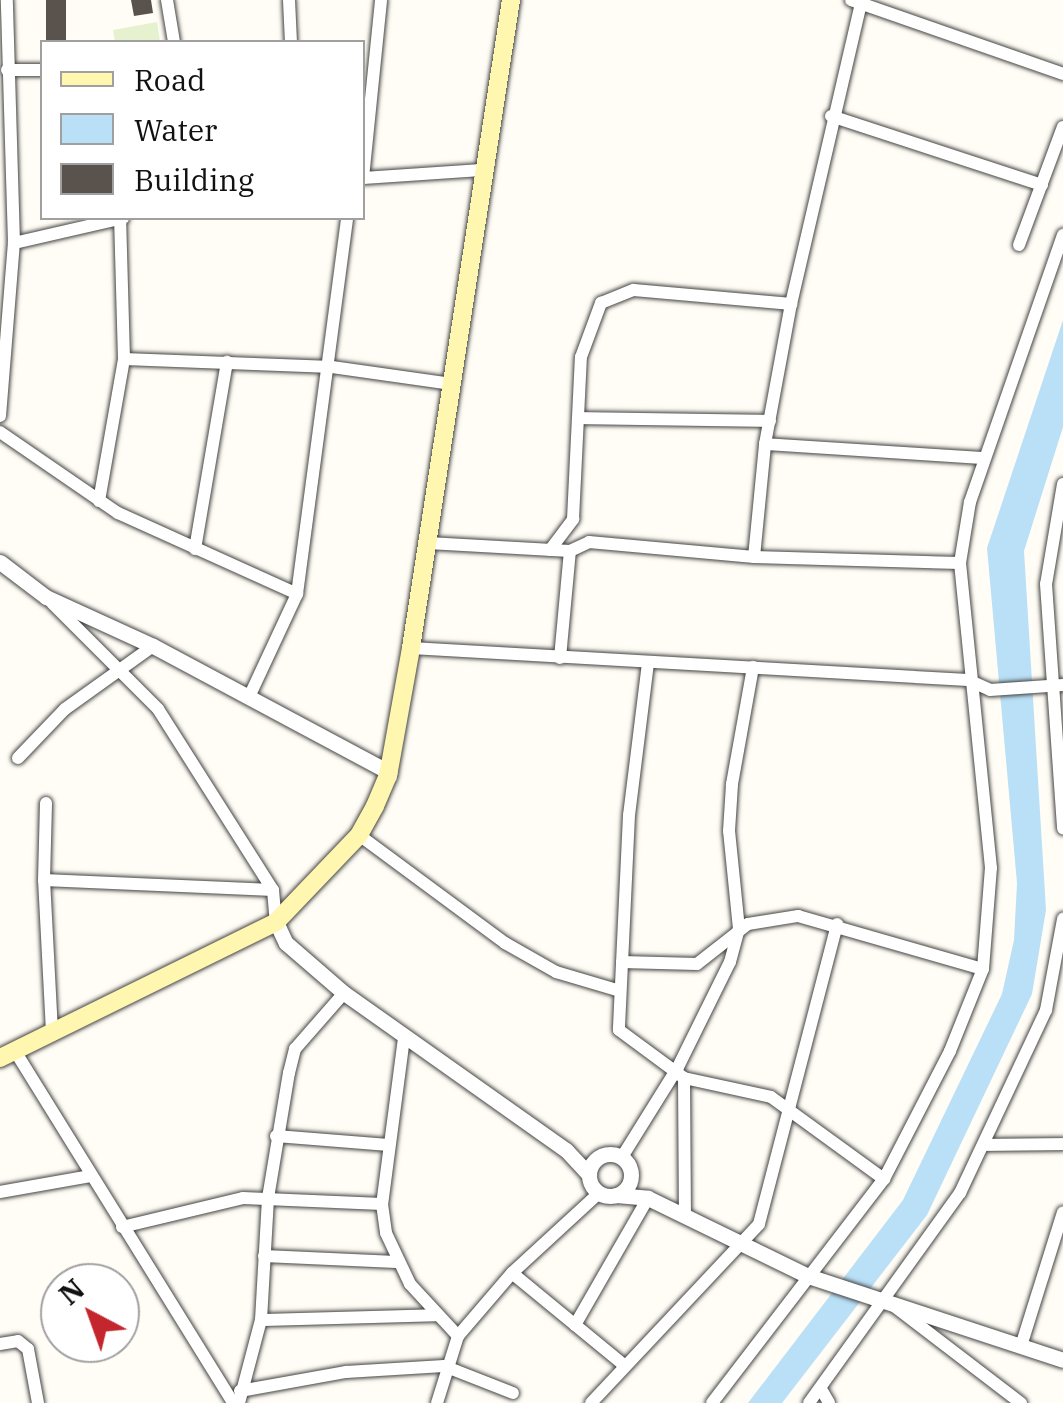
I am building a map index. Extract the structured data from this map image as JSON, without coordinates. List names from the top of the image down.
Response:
{
  "legend": ["Road", "Water", "Building"],
  "north": "top left"
}
